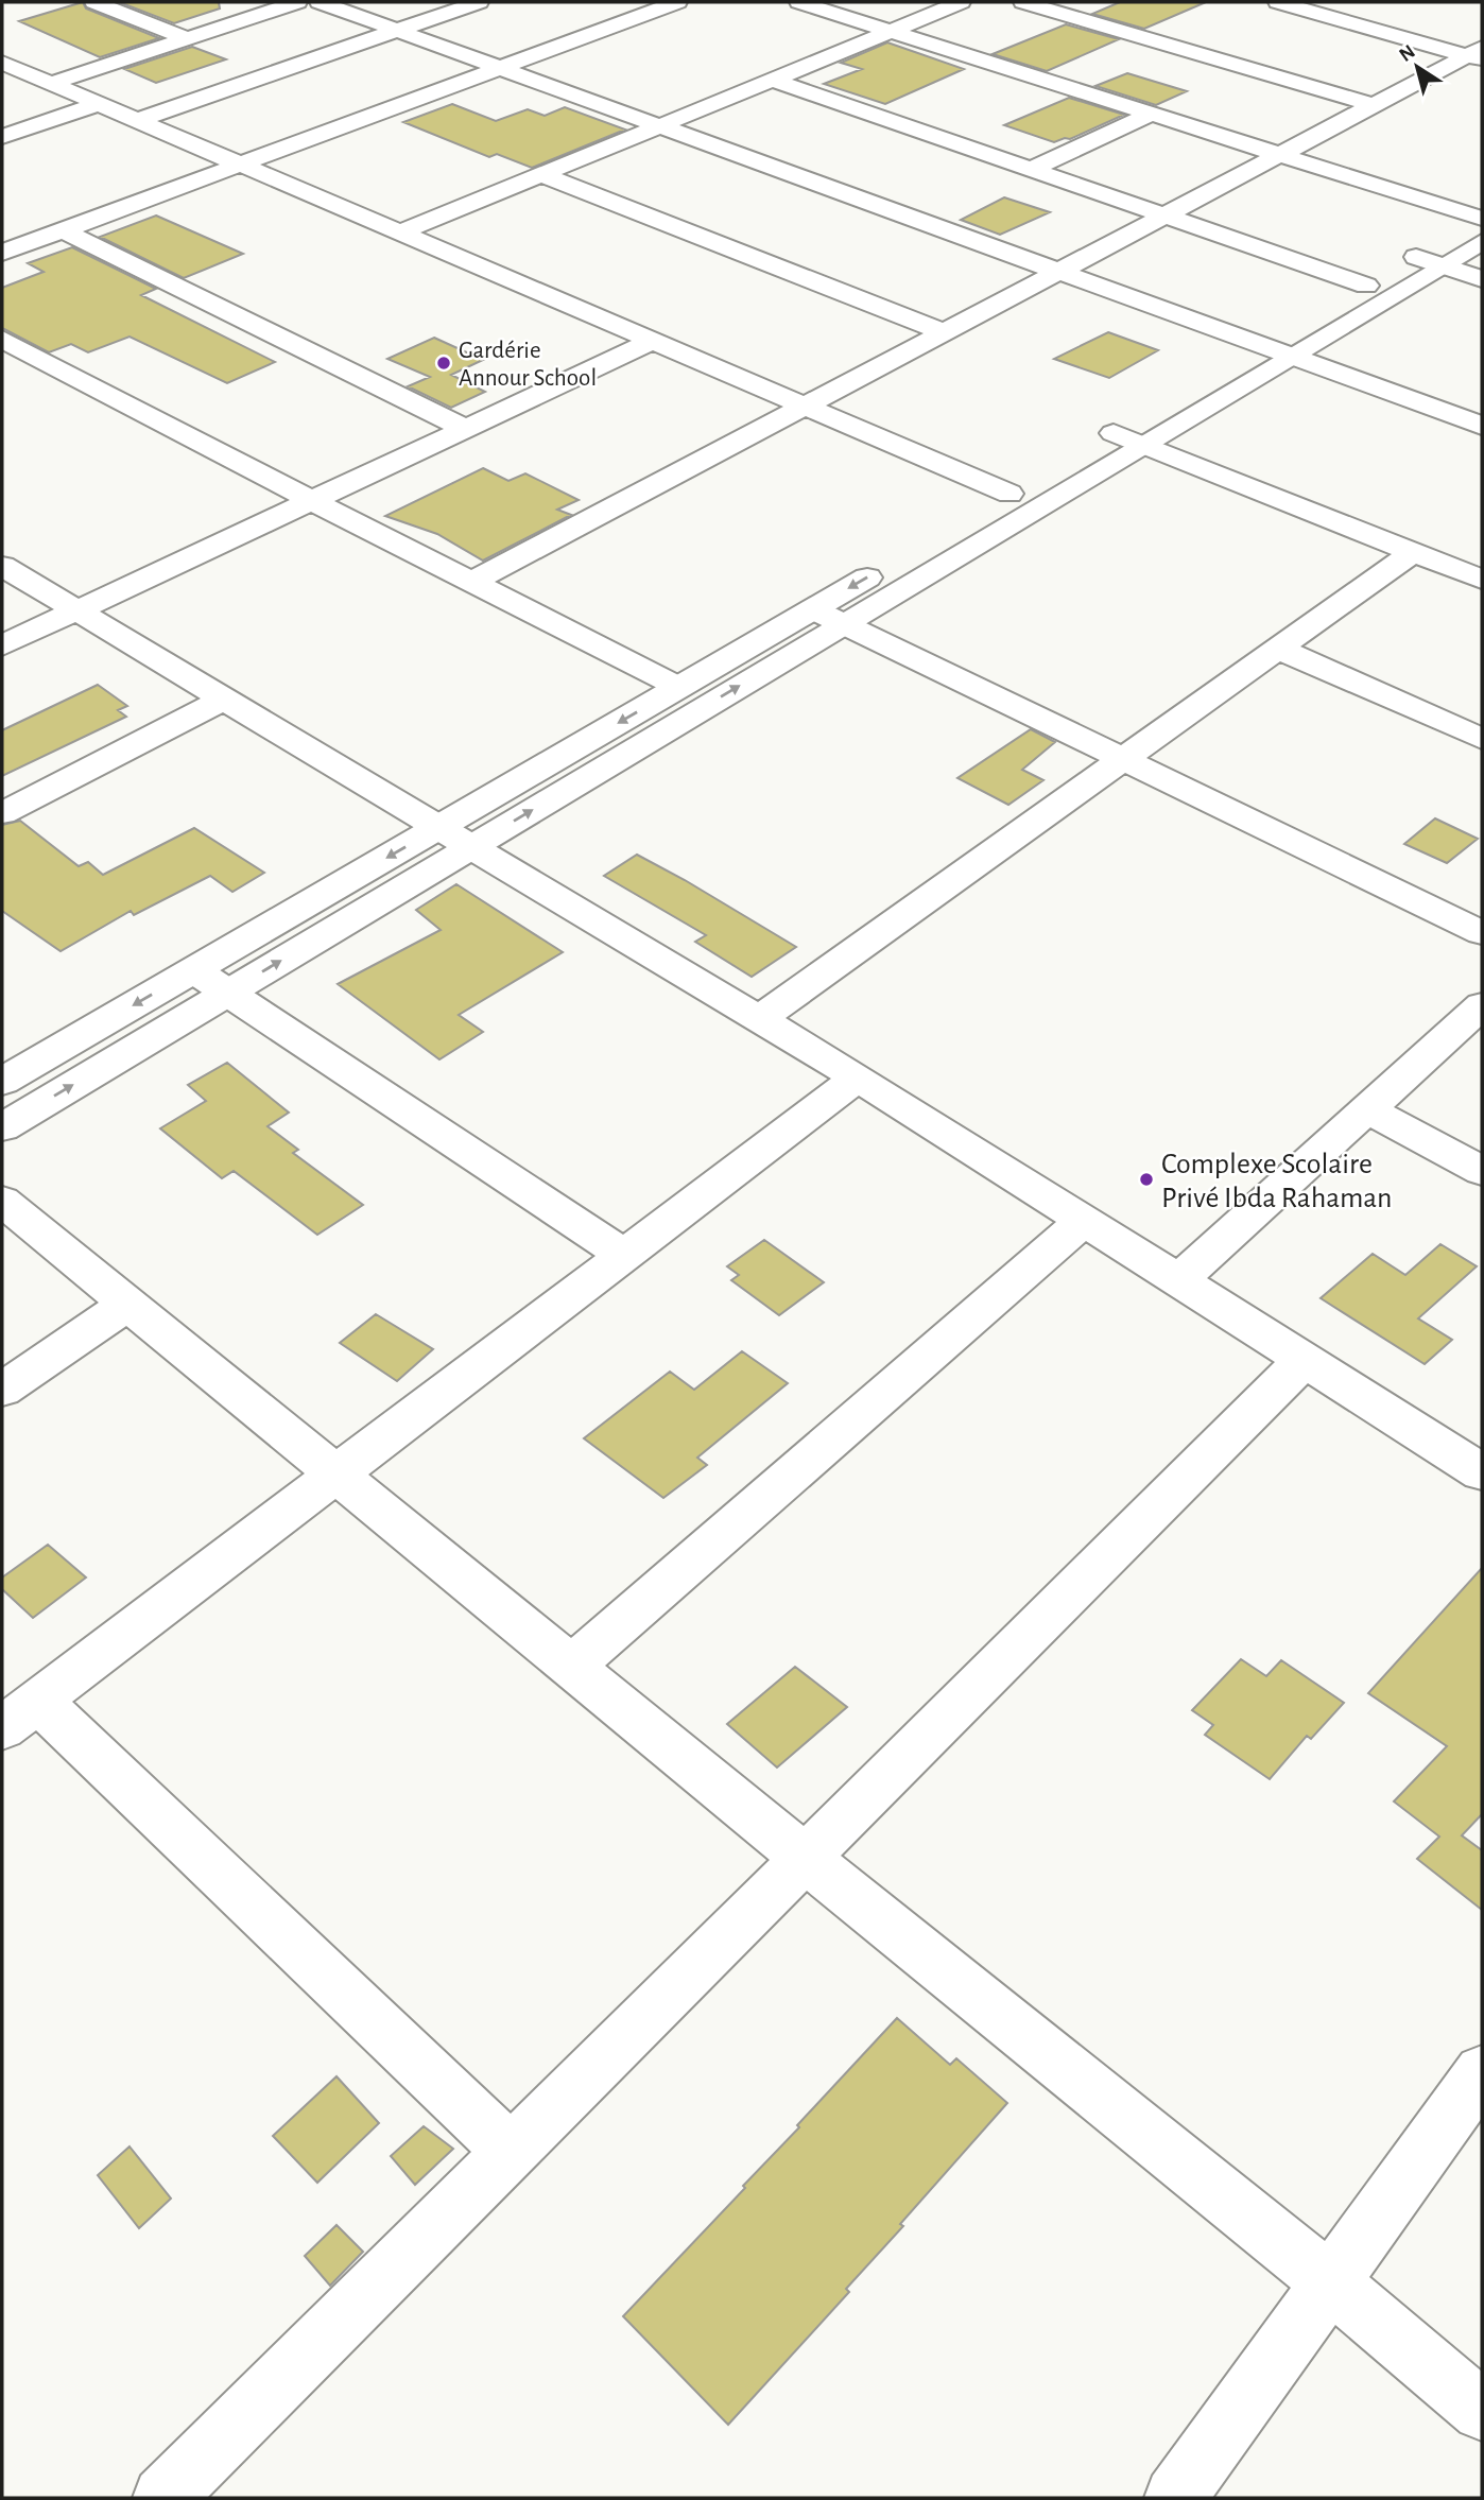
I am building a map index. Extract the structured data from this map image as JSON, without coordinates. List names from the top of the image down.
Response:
{
  "places": ["Gardérie Annour School", "Complexe Scolaire Privé Ibda Rahaman"],
  "north": "top left"
}
